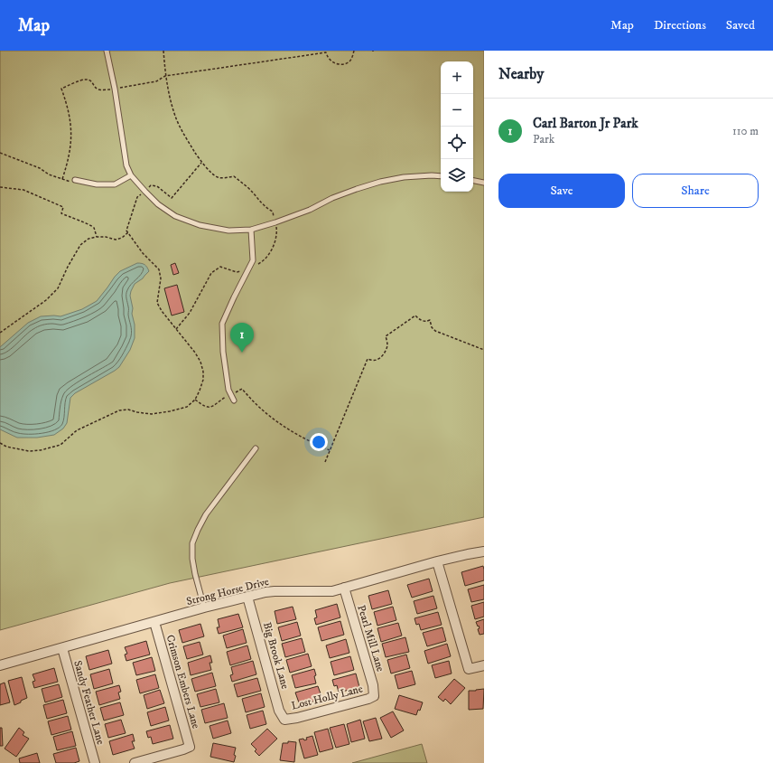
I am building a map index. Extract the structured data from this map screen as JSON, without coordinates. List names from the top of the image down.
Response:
{
  "streets": {
    "street": [
      "Strong Horse Drive",
      "Pearl Mill Lane",
      "Big Brook Lane",
      "Crimson Embers Lane",
      "Lost Holly Lane",
      "Sandy Feather Lane"
    ]
  },
  "crossings": [
    ["Strong Horse Drive", "Pearl Mill Lane"],
    ["Strong Horse Drive", "Big Brook Lane"],
    ["Strong Horse Drive", "Crimson Embers Lane"],
    ["Strong Horse Drive", "Sandy Feather Lane"],
    ["Pearl Mill Lane", "Lost Holly Lane"],
    ["Big Brook Lane", "Lost Holly Lane"]
  ],
  "page": {
    "header": "Map",
    "nav": ["Map", "Directions", "Saved"],
    "heading": "Nearby",
    "map_buttons": ["+", "−"],
    "list": [
      {
        "mark": "1",
        "name": "Carl Barton Jr Park",
        "note": "Park",
        "value": "110 m"
      }
    ],
    "buttons": ["Save", "Share"],
    "pins": "1"
  }
}
